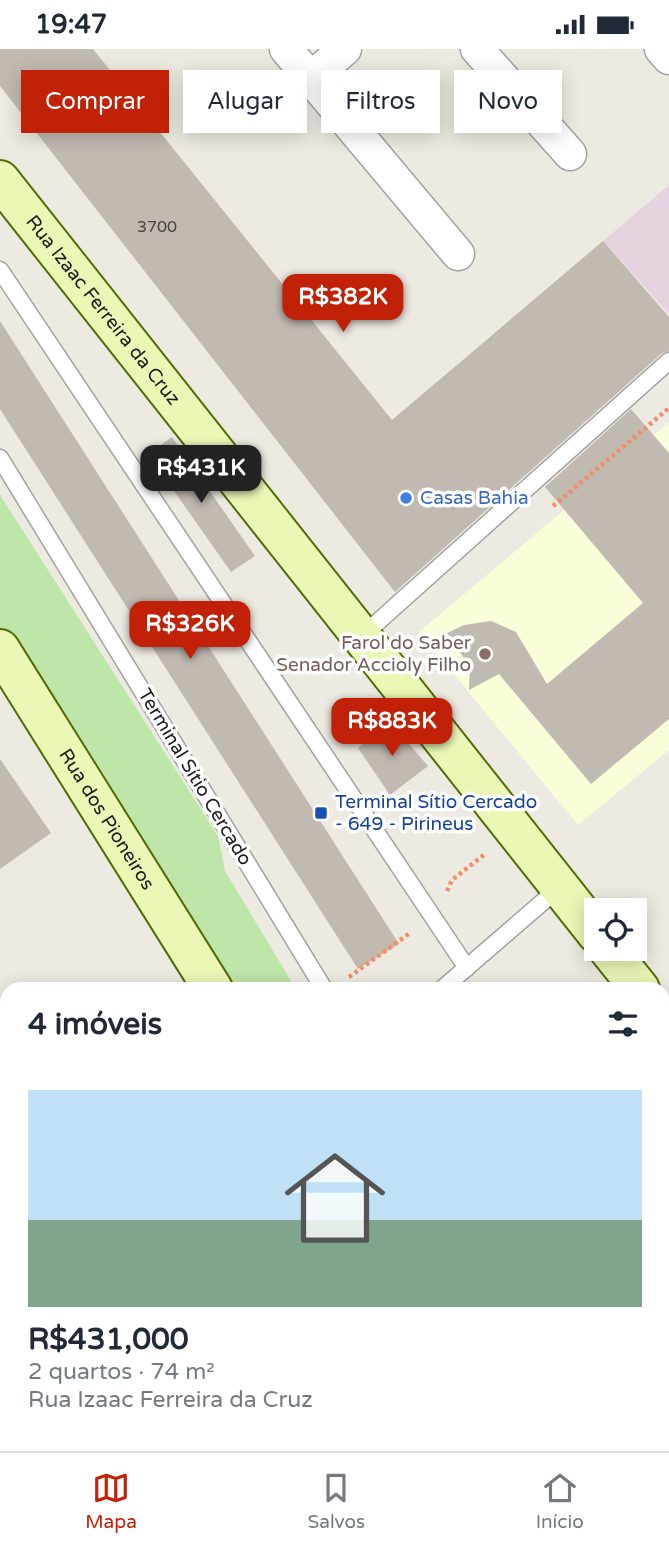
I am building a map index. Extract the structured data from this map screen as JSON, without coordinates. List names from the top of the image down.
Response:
{
  "streets": {
    "main road": ["Rua Izaac Ferreira da Cruz", "Rua dos Pioneiros"],
    "lane": ["Terminal Sítio Cercado"]
  },
  "places": {
    "other": ["Casas Bahia", "Farol do Saber Senador Accioly Filho"],
    "transit": ["Terminal Sítio Cercado - 649 - Pirineus"]
  },
  "house_numbers": ["3700"],
  "page": {
    "status": "19:47",
    "chip": [
      "Comprar",
      "Alugar",
      "Filtros",
      "Novo"
    ],
    "price": [
      "R$382K",
      "R$431K",
      "R$326K",
      "R$883K"
    ],
    "heading": "4 imóveis",
    "list": [
      {
        "name": "R$431,000",
        "note": "2 quartos · 74 m² · Rua Izaac Ferreira da Cruz"
      }
    ],
    "tabs": ["Mapa", "Salvos", "Início"]
  }
}
